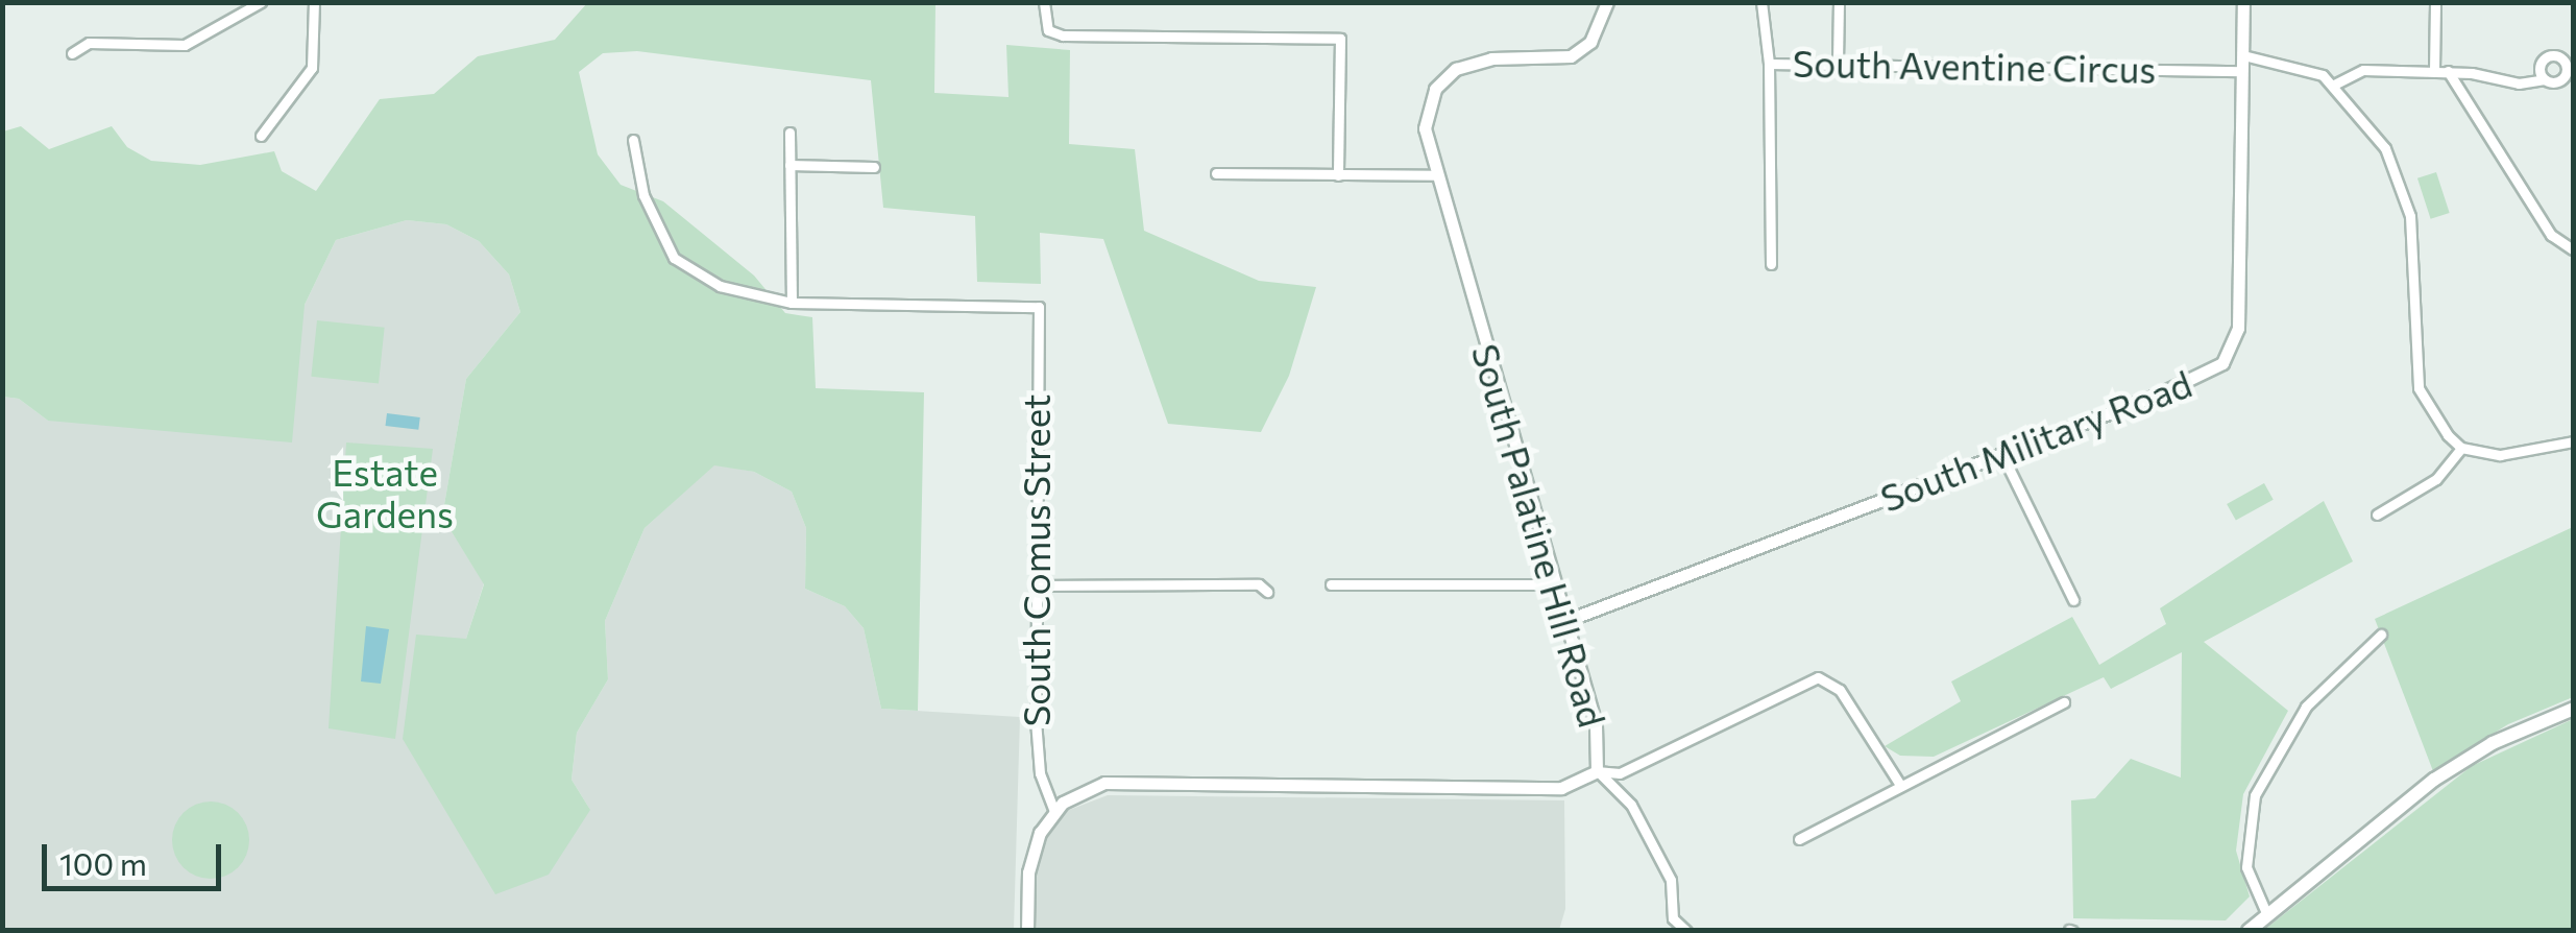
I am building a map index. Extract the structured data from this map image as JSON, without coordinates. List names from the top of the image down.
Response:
{
  "streets": {
    "street": [
      "South Aventine Circus",
      "South Military Road",
      "South Palatine Hill Road",
      "South Comus Street"
    ]
  },
  "crossings": [
    ["South Aventine Circus", "South Military Road"],
    ["South Military Road", "South Palatine Hill Road"],
    ["South Palatine Hill Road", "South Comus Street"]
  ],
  "parks": ["Estate Gardens"],
  "scale_bar": "100 m"
}
